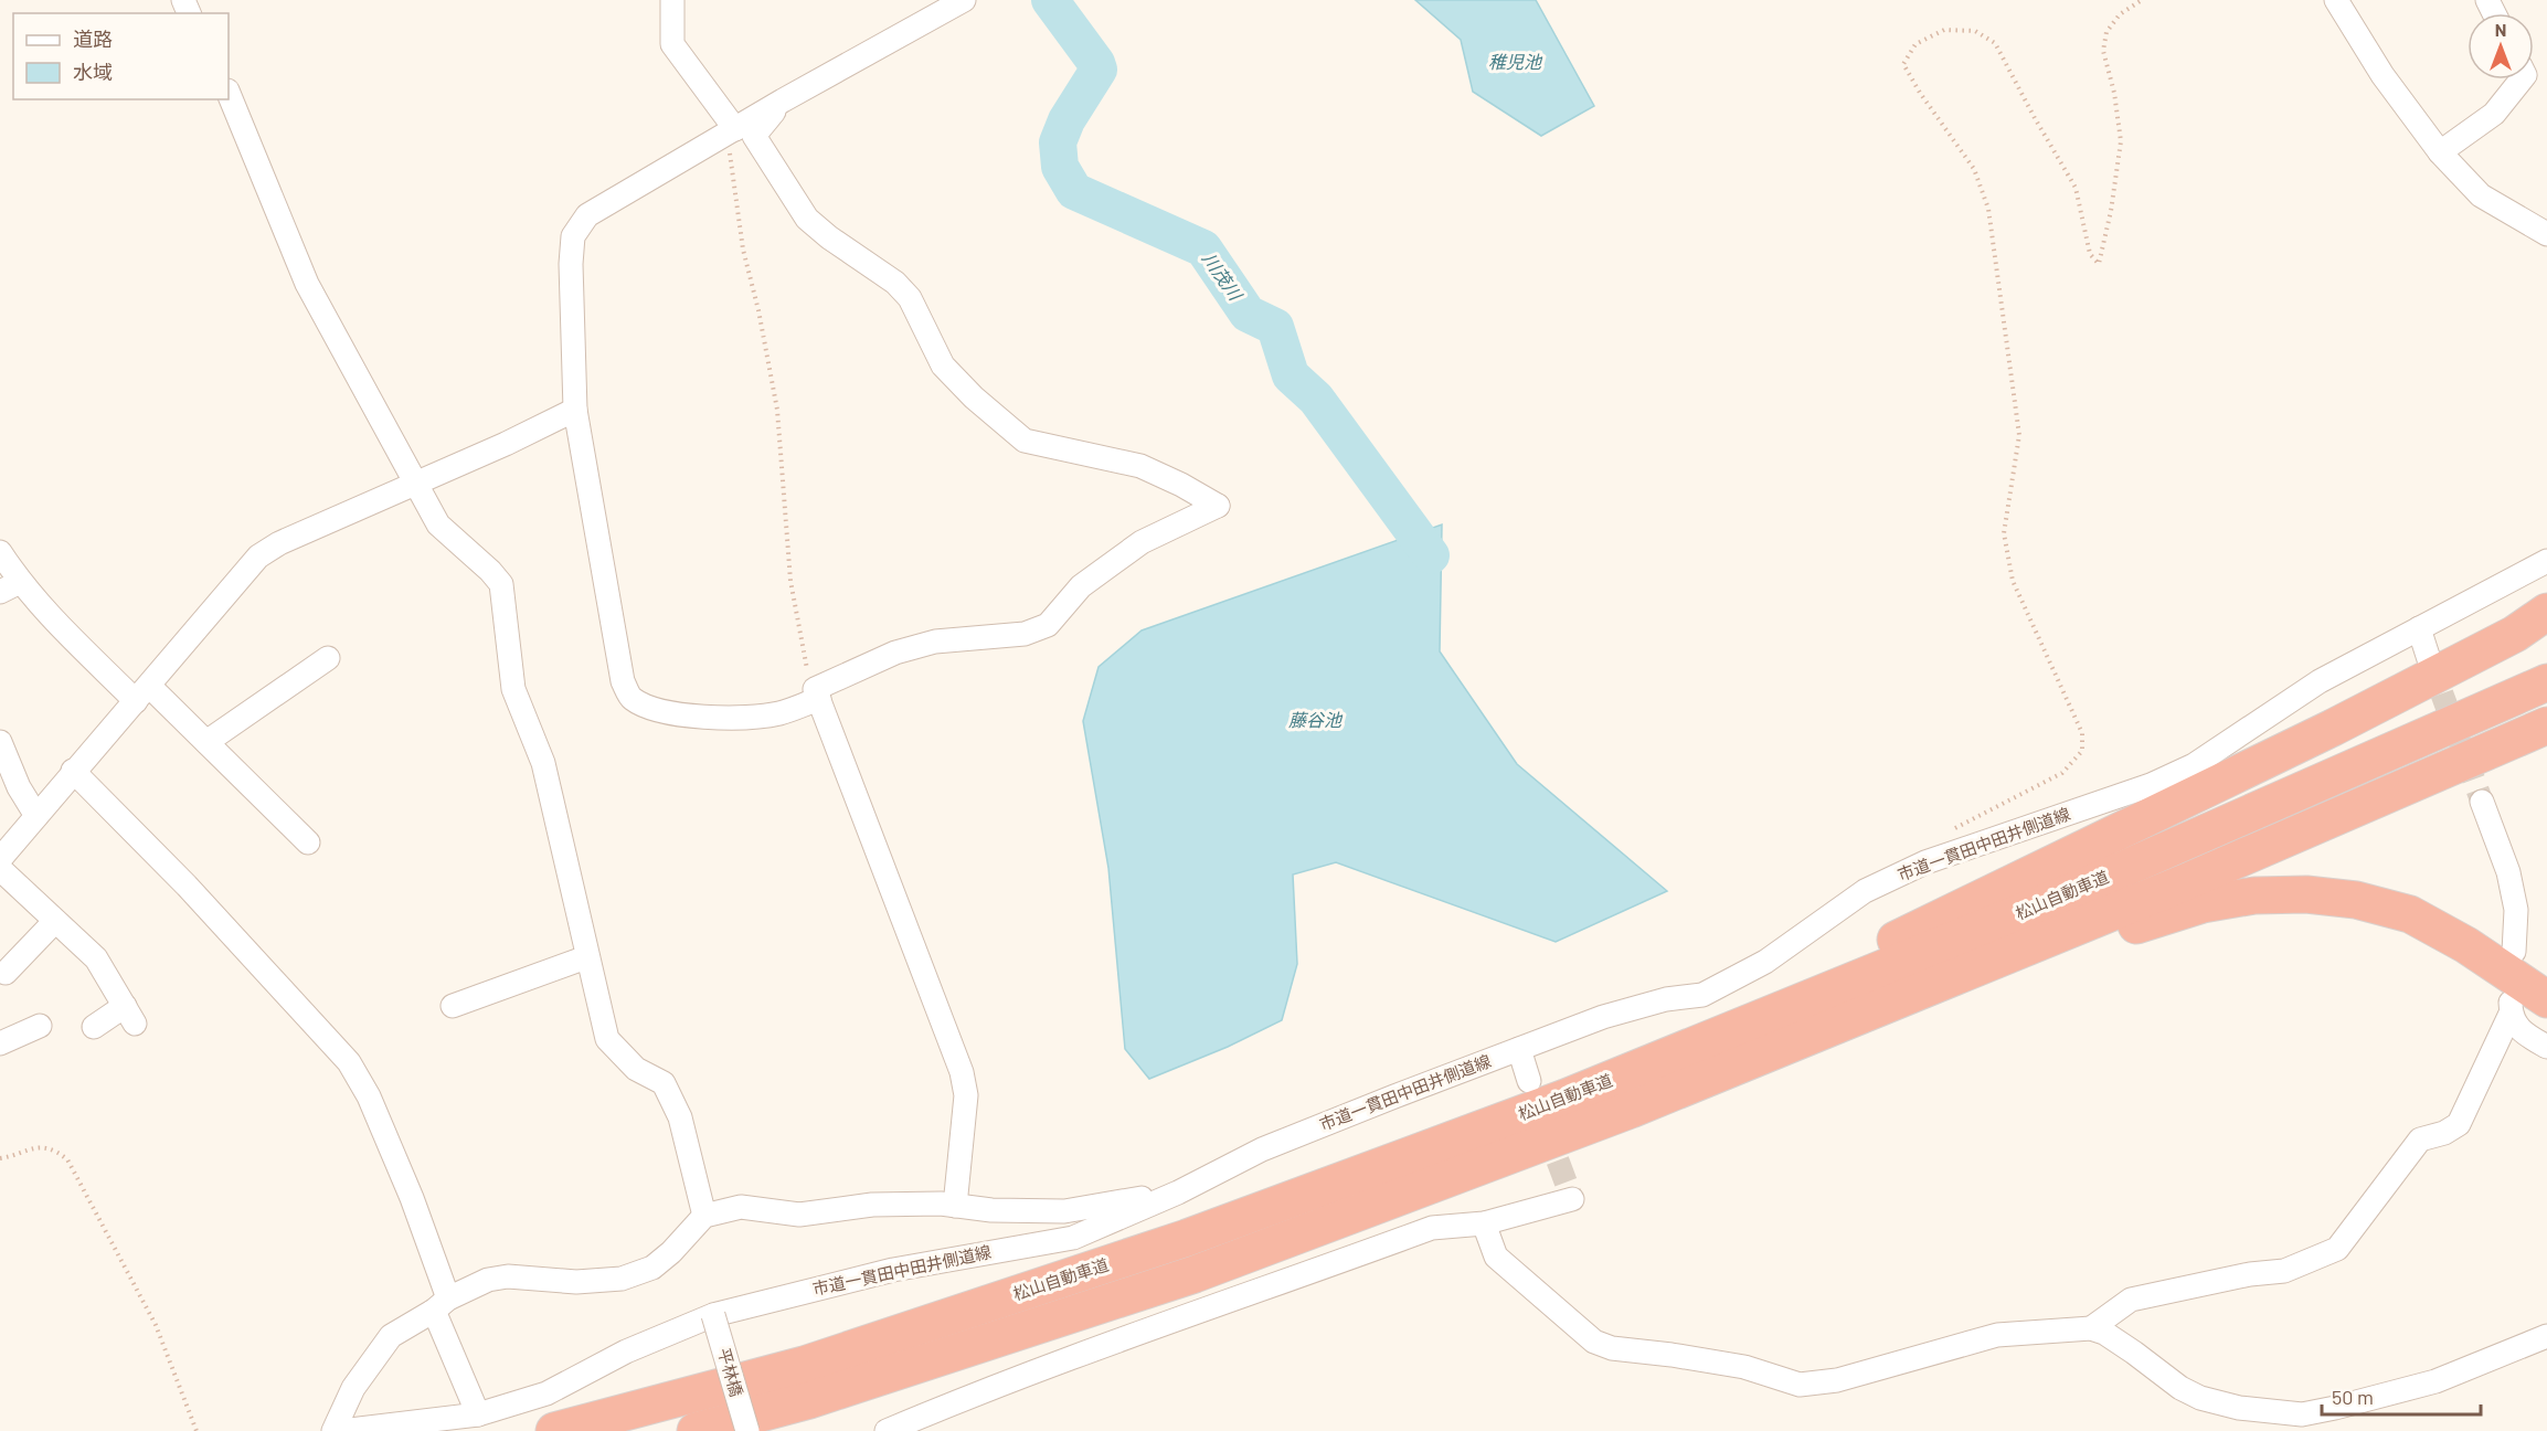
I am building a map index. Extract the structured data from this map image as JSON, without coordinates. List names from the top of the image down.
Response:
{
  "streets": {
    "highway": ["松山自動車道"],
    "street": ["市道一貫田中田井側道線", "平林橋"]
  },
  "crossings": [
    ["市道一貫田中田井側道線", "平林橋"]
  ],
  "water": ["稚児池", "川茂川", "藤谷池"],
  "legend": ["道路", "水域"],
  "scale_bar": "50 m",
  "north": "top"
}
